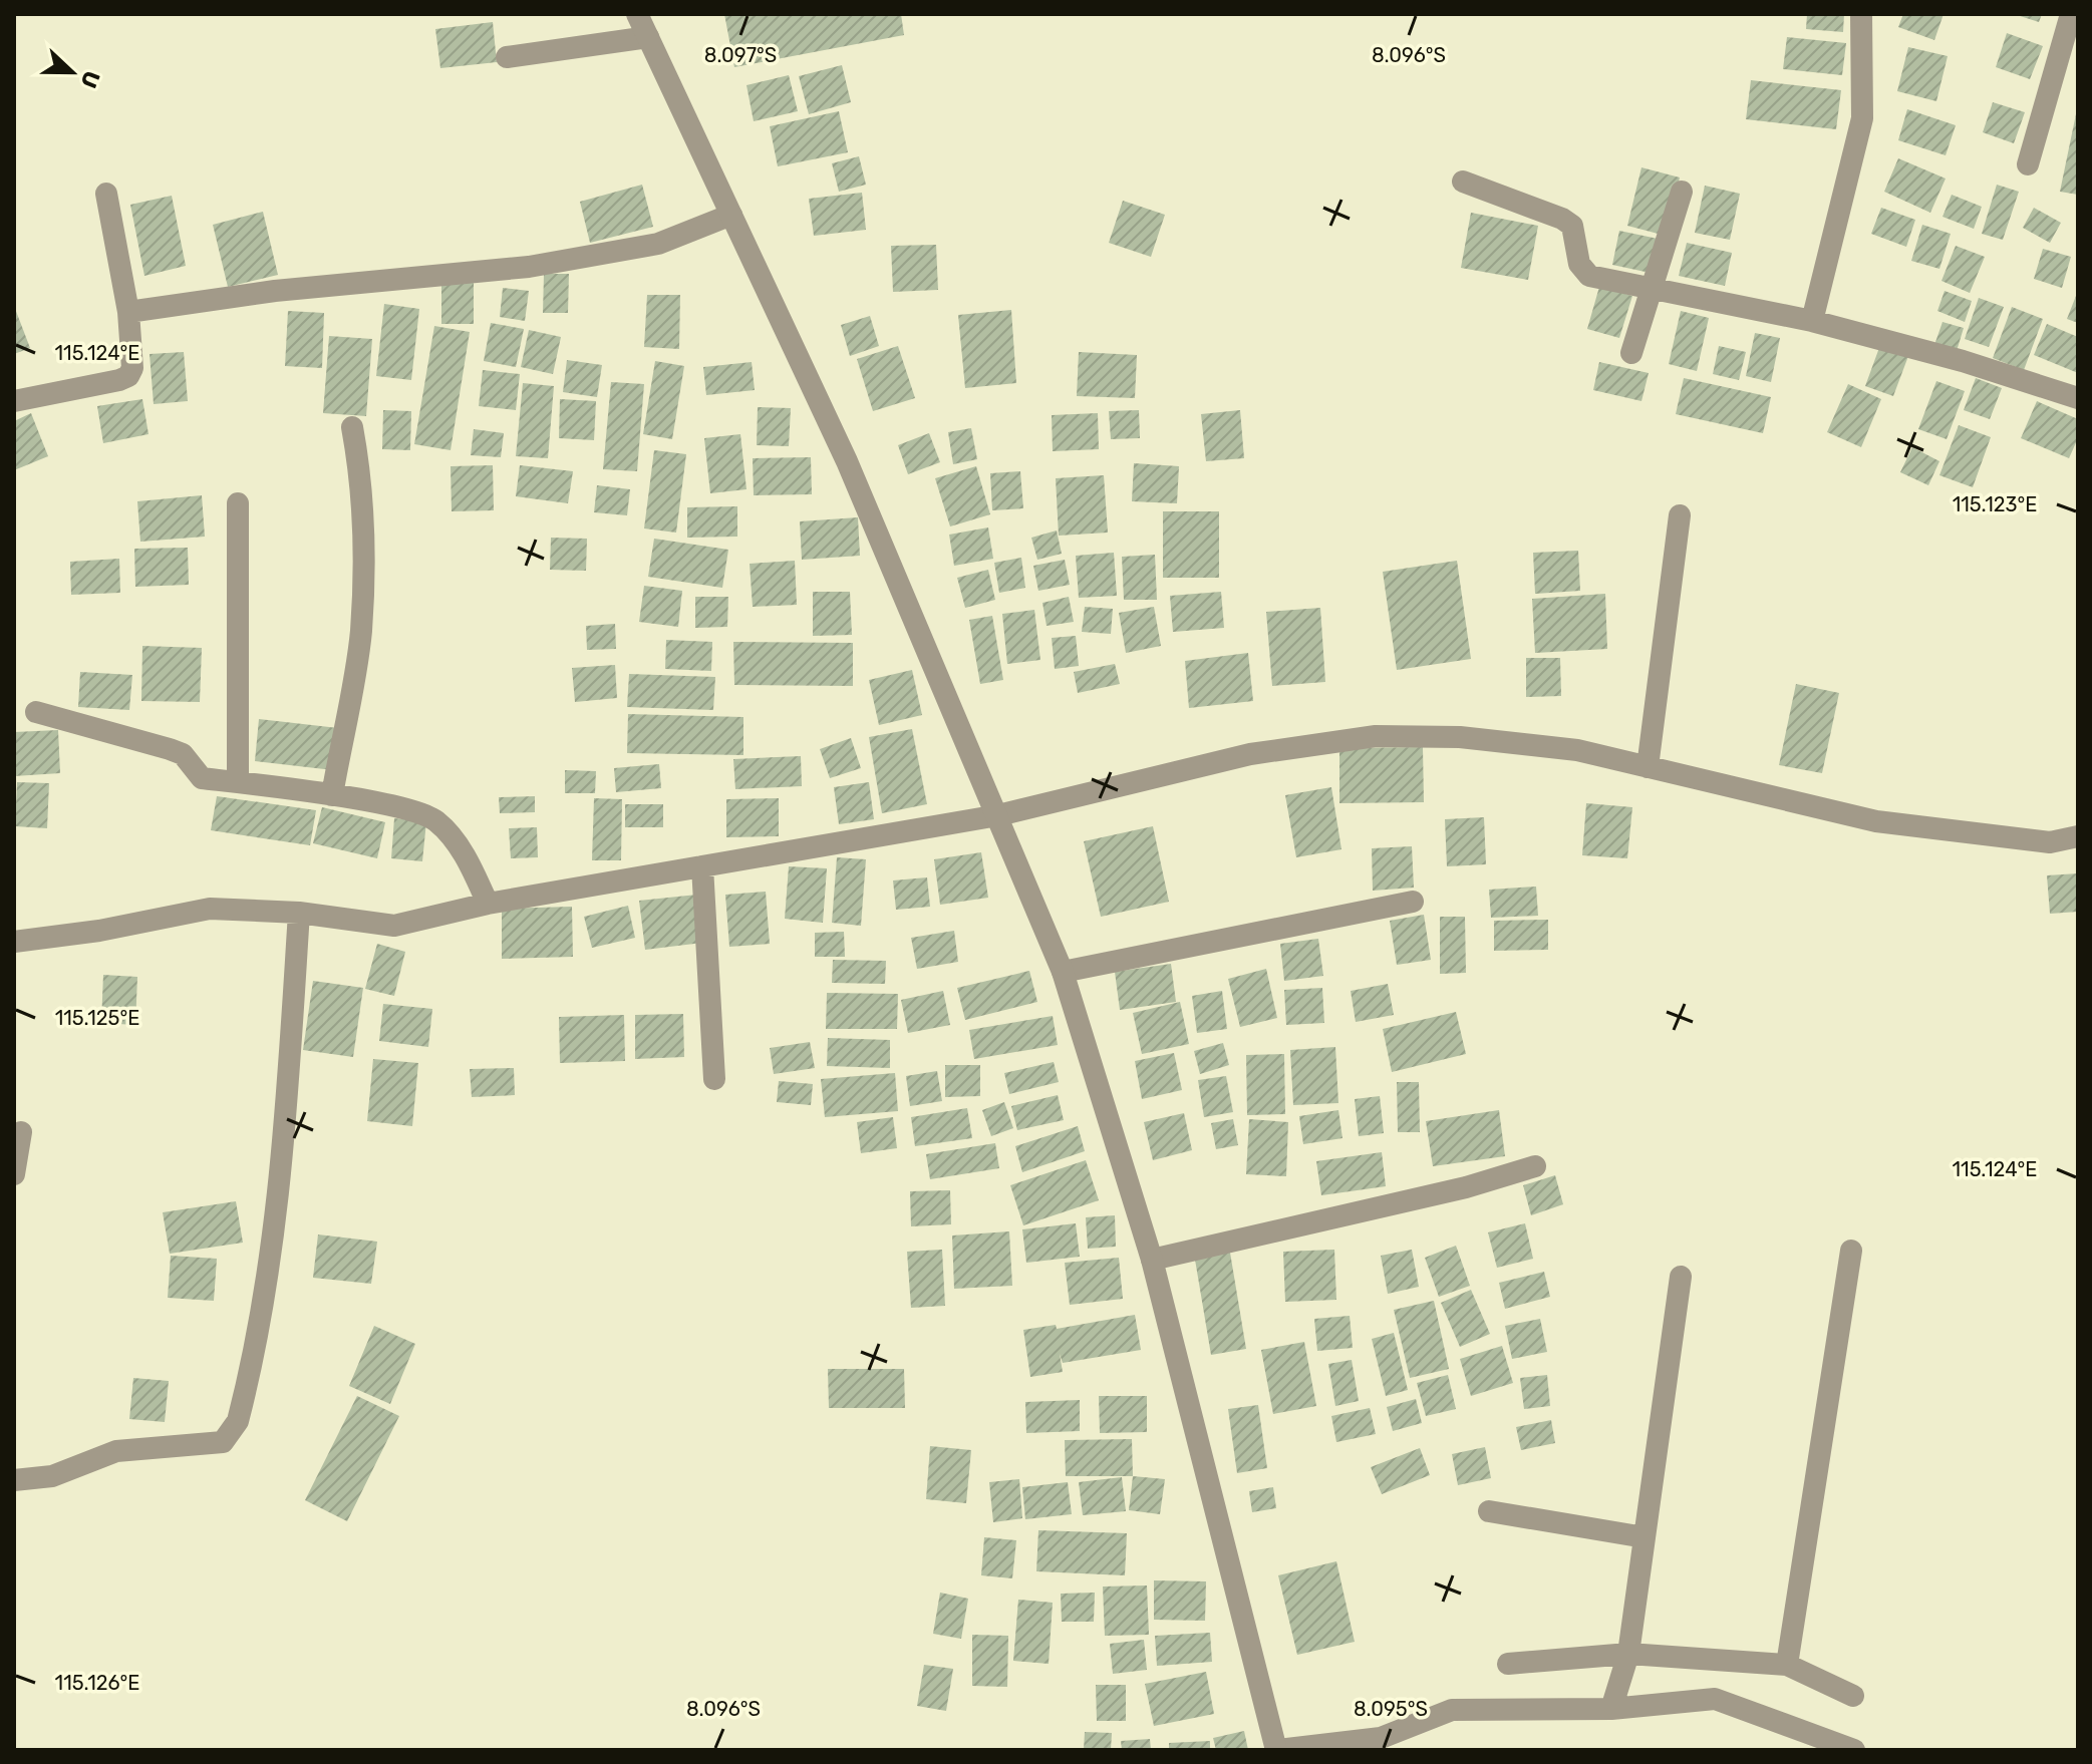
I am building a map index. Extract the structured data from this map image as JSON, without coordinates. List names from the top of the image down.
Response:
{
  "north": "right",
  "coordinates": [
    "8.097°S",
    "8.096°S",
    "115.124°E",
    "115.123°E",
    "115.125°E",
    "115.126°E",
    "8.095°S"
  ]
}
